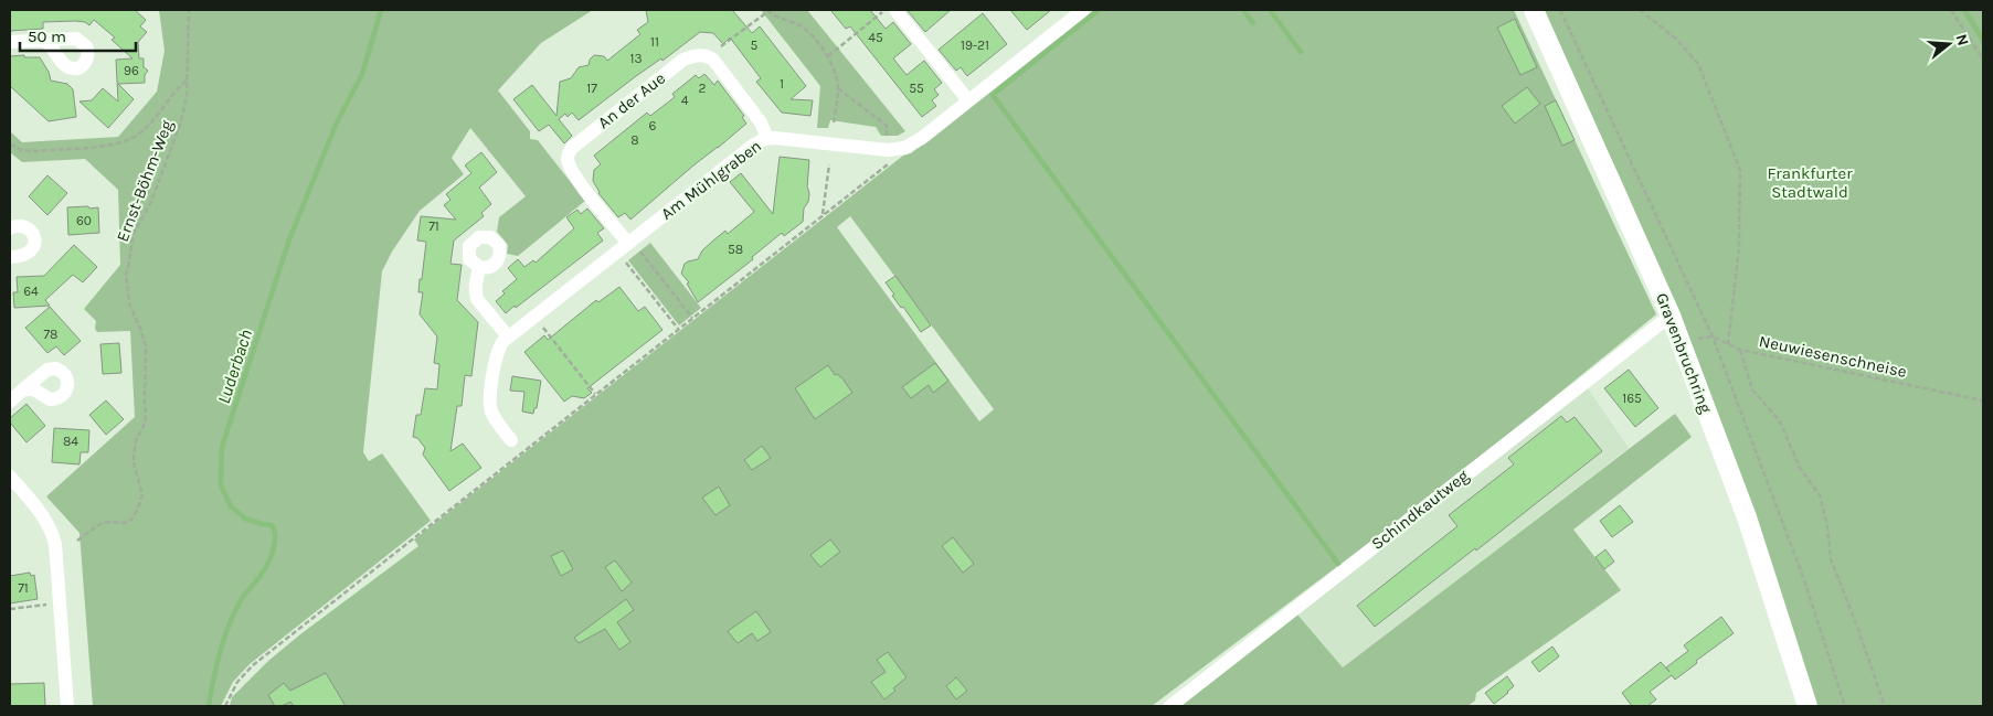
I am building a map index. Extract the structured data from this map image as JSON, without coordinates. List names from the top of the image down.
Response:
{
  "streets": {
    "street": [
      "An der Aue",
      "Am Mühlgraben",
      "Gravenbruchring",
      "Schindkautweg"
    ],
    "path": ["Ernst-Böhm-Weg", "Neuwiesenschneise"]
  },
  "crossings": [
    ["An der Aue", "Am Mühlgraben"],
    ["Gravenbruchring", "Schindkautweg"]
  ],
  "water": ["Luderbach"],
  "parks": ["Frankfurter Stadtwald"],
  "house_numbers": [
    "45",
    "11",
    "5",
    "19-21",
    "13",
    "96",
    "1",
    "17",
    "2",
    "55",
    "4",
    "6",
    "8",
    "60",
    "71",
    "58",
    "64",
    "78",
    "165",
    "84",
    "71"
  ],
  "scale_bar": "50 m",
  "north": "right"
}
